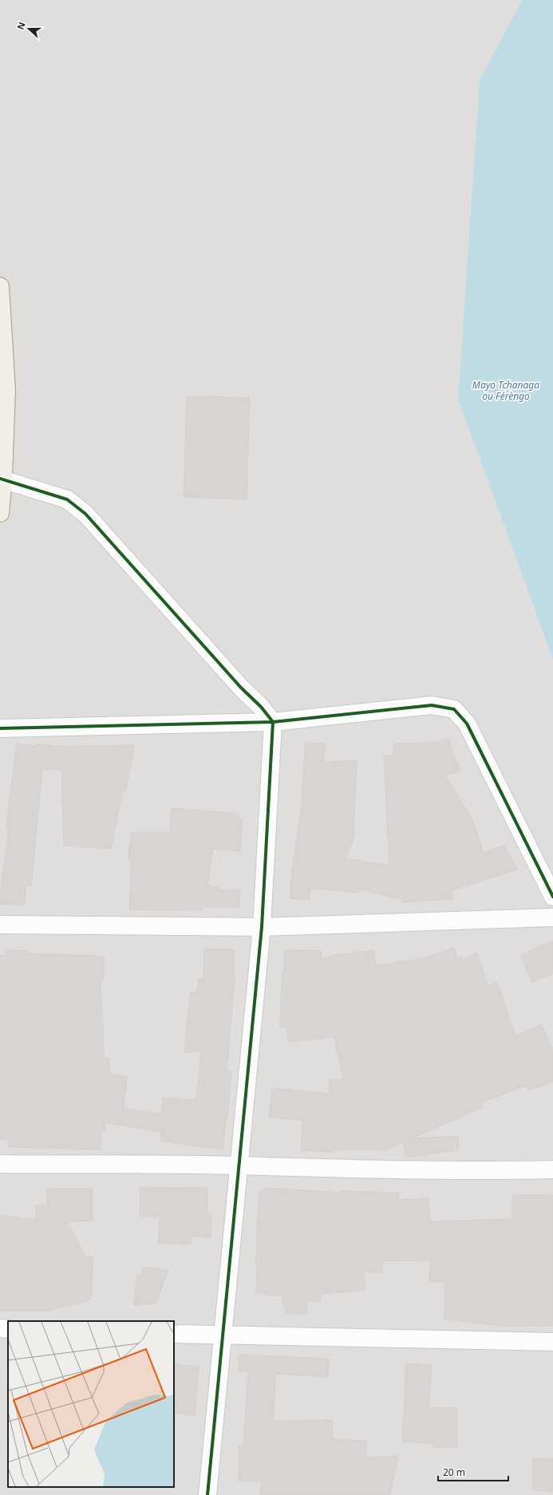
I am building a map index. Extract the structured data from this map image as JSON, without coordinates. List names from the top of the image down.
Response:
{
  "water": ["Mayo Tchanaga ou Férèngo"],
  "scale_bar": "20 m",
  "north": "left"
}
